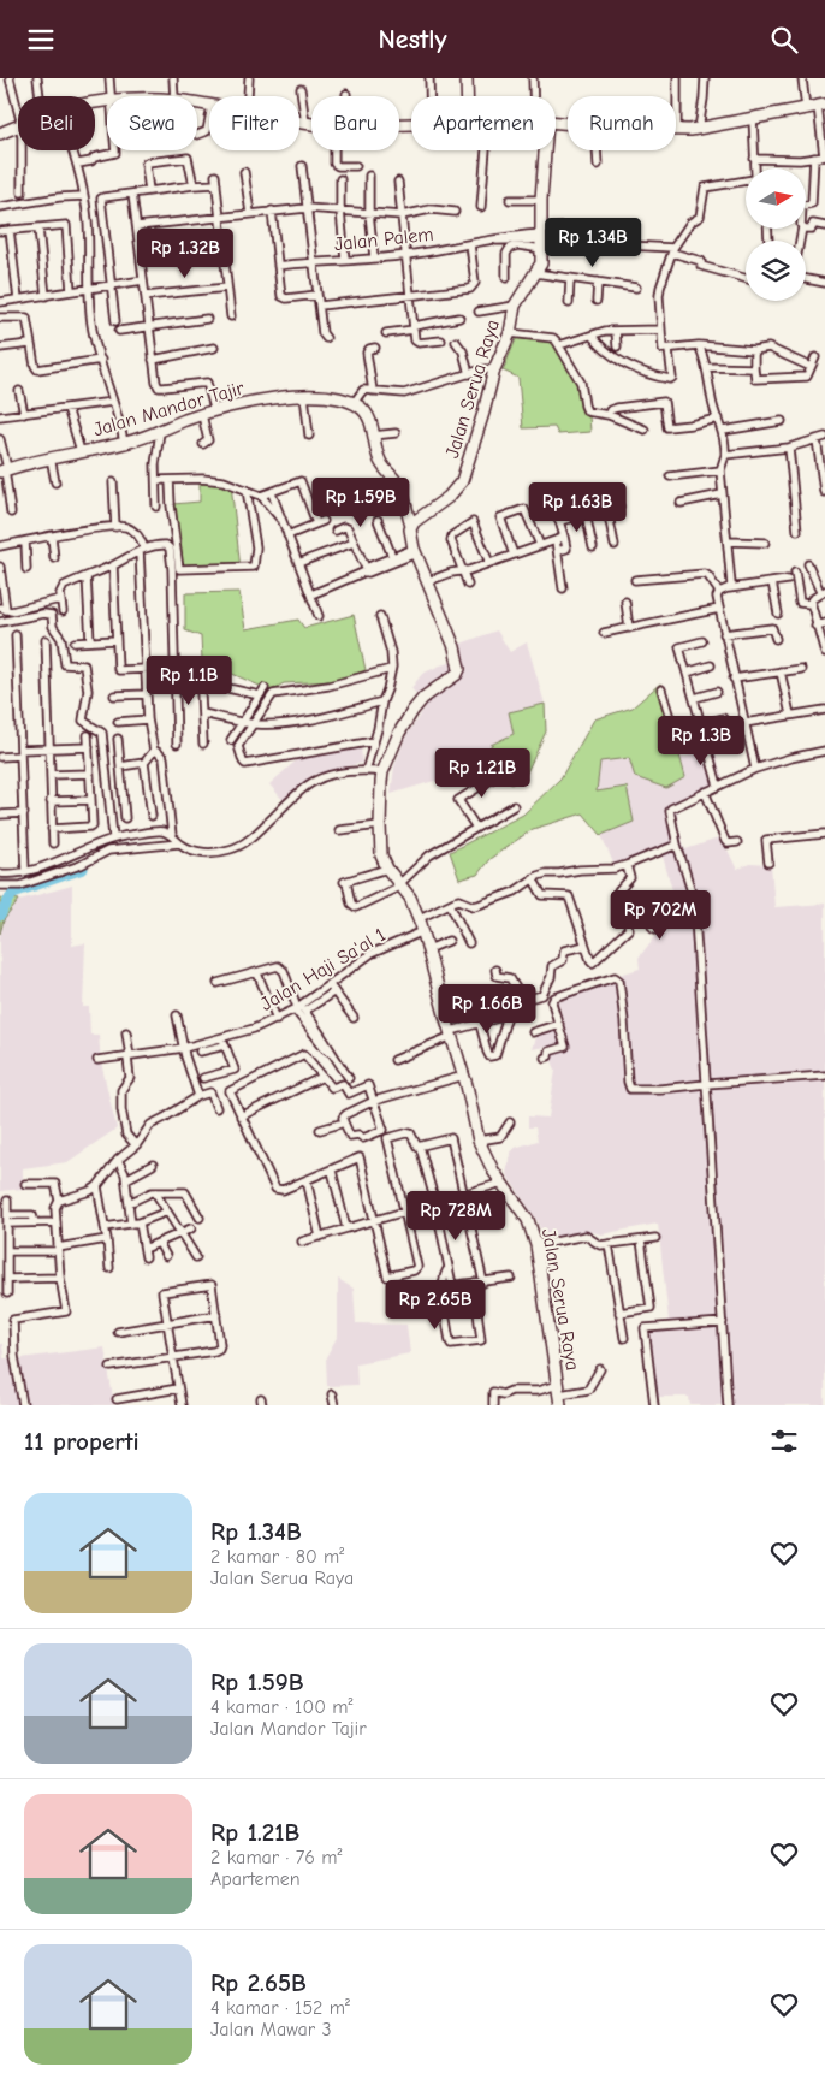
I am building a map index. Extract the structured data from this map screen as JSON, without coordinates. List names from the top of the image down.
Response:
{
  "streets": {
    "main road": ["Jalan Serua Raya", "Jalan Mandor Tajir"],
    "street": ["Jalan Palem", "Jalan Haji Sa'al 1"]
  },
  "crossings": [
    ["Jalan Palem", "Jalan Serua Raya"],
    ["Jalan Serua Raya", "Jalan Haji Sa'al 1"]
  ],
  "north": "right",
  "page": {
    "header": "Nestly",
    "chip": [
      "Beli",
      "Sewa",
      "Filter",
      "Baru",
      "Apartemen",
      "Rumah"
    ],
    "price": [
      "Rp 1.34B",
      "Rp 1.32B",
      "Rp 1.59B",
      "Rp 1.63B",
      "Rp 1.1B",
      "Rp 1.3B",
      "Rp 1.21B",
      "Rp 702M",
      "Rp 1.66B",
      "Rp 728M",
      "Rp 2.65B"
    ],
    "heading": "11 properti",
    "list": [
      {
        "name": "Rp 1.34B",
        "note": "2 kamar · 80 m² · Jalan Serua Raya"
      },
      {
        "name": "Rp 1.59B",
        "note": "4 kamar · 100 m² · Jalan Mandor Tajir"
      },
      {
        "name": "Rp 1.21B",
        "note": "2 kamar · 76 m² · Apartemen"
      },
      {
        "name": "Rp 2.65B",
        "note": "4 kamar · 152 m² · Jalan Mawar 3"
      }
    ]
  }
}
